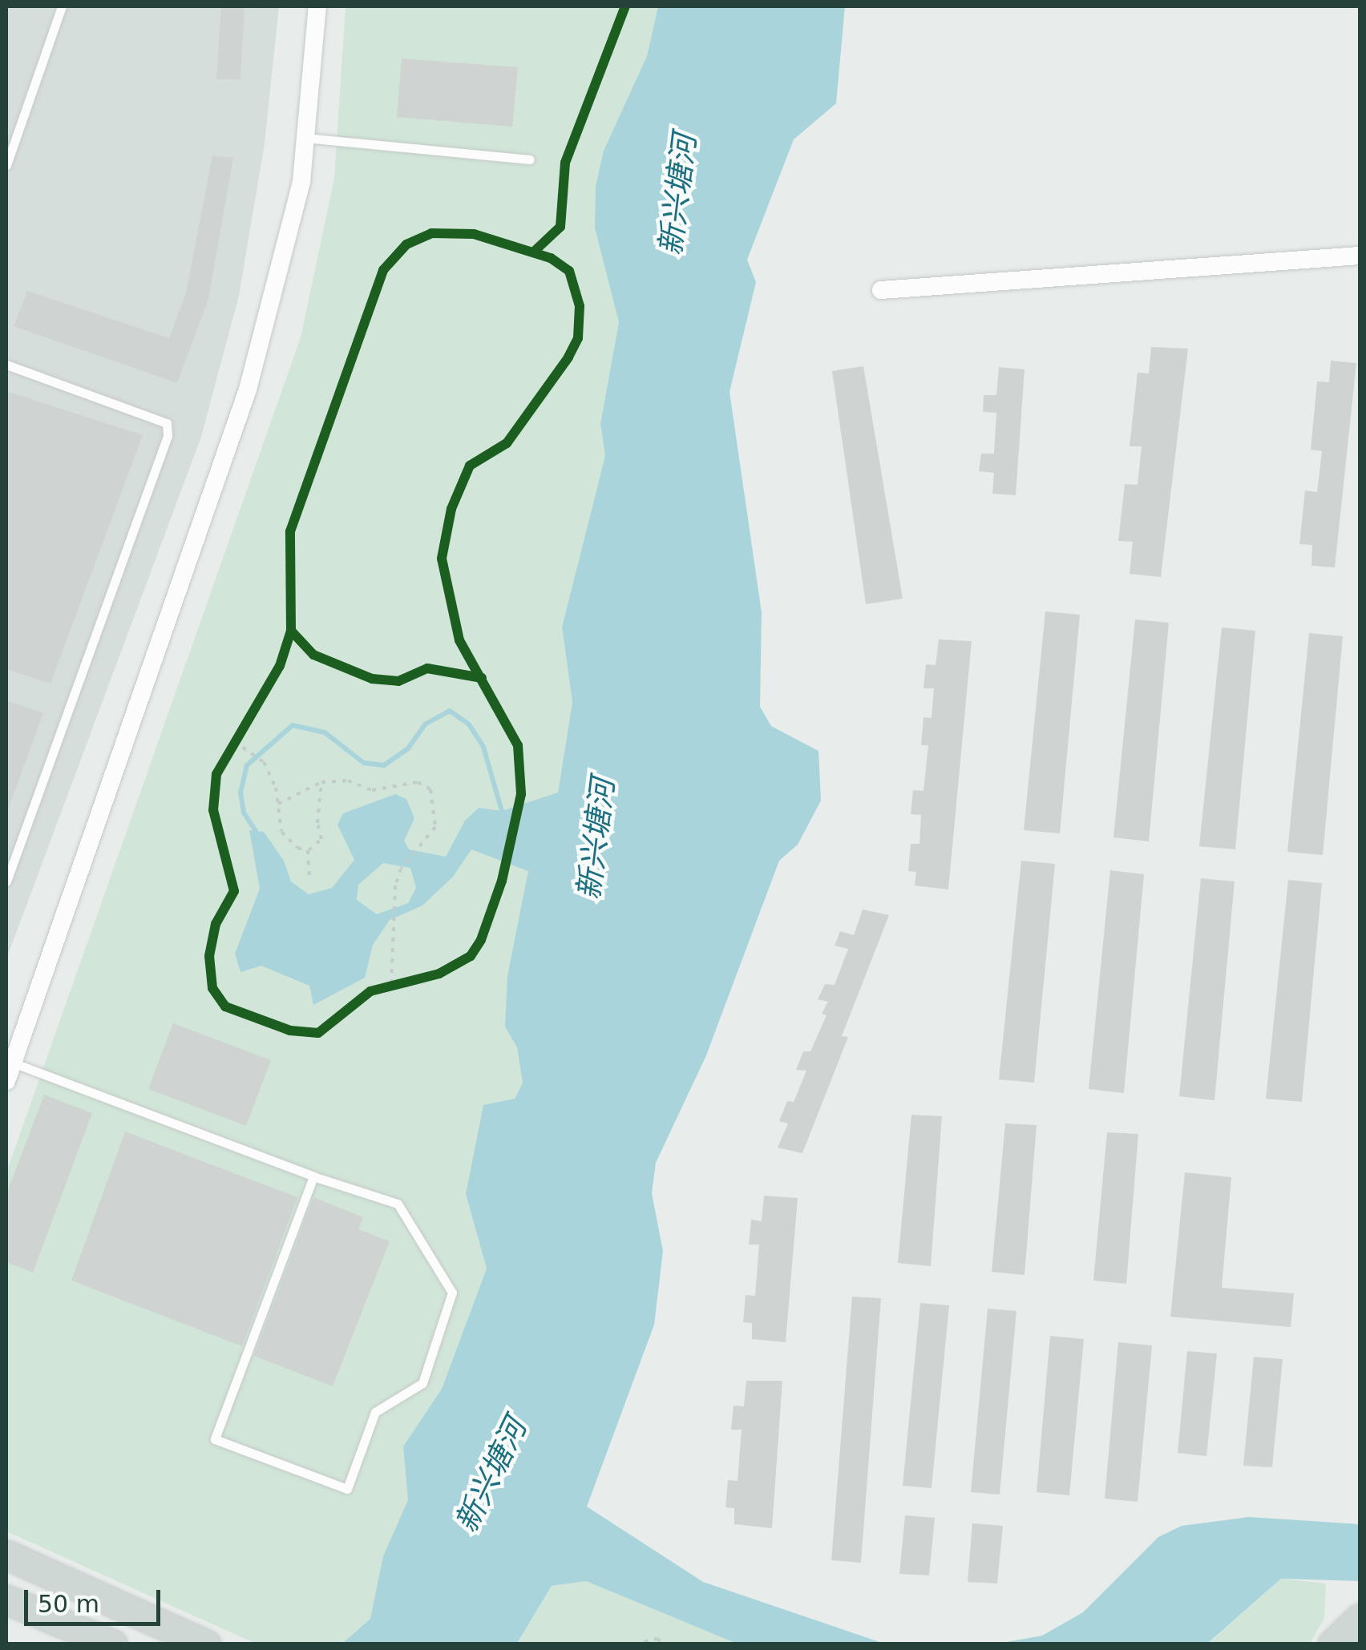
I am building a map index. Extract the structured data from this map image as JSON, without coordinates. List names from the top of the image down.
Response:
{
  "water": ["新兴塘河"],
  "scale_bar": "50 m"
}
